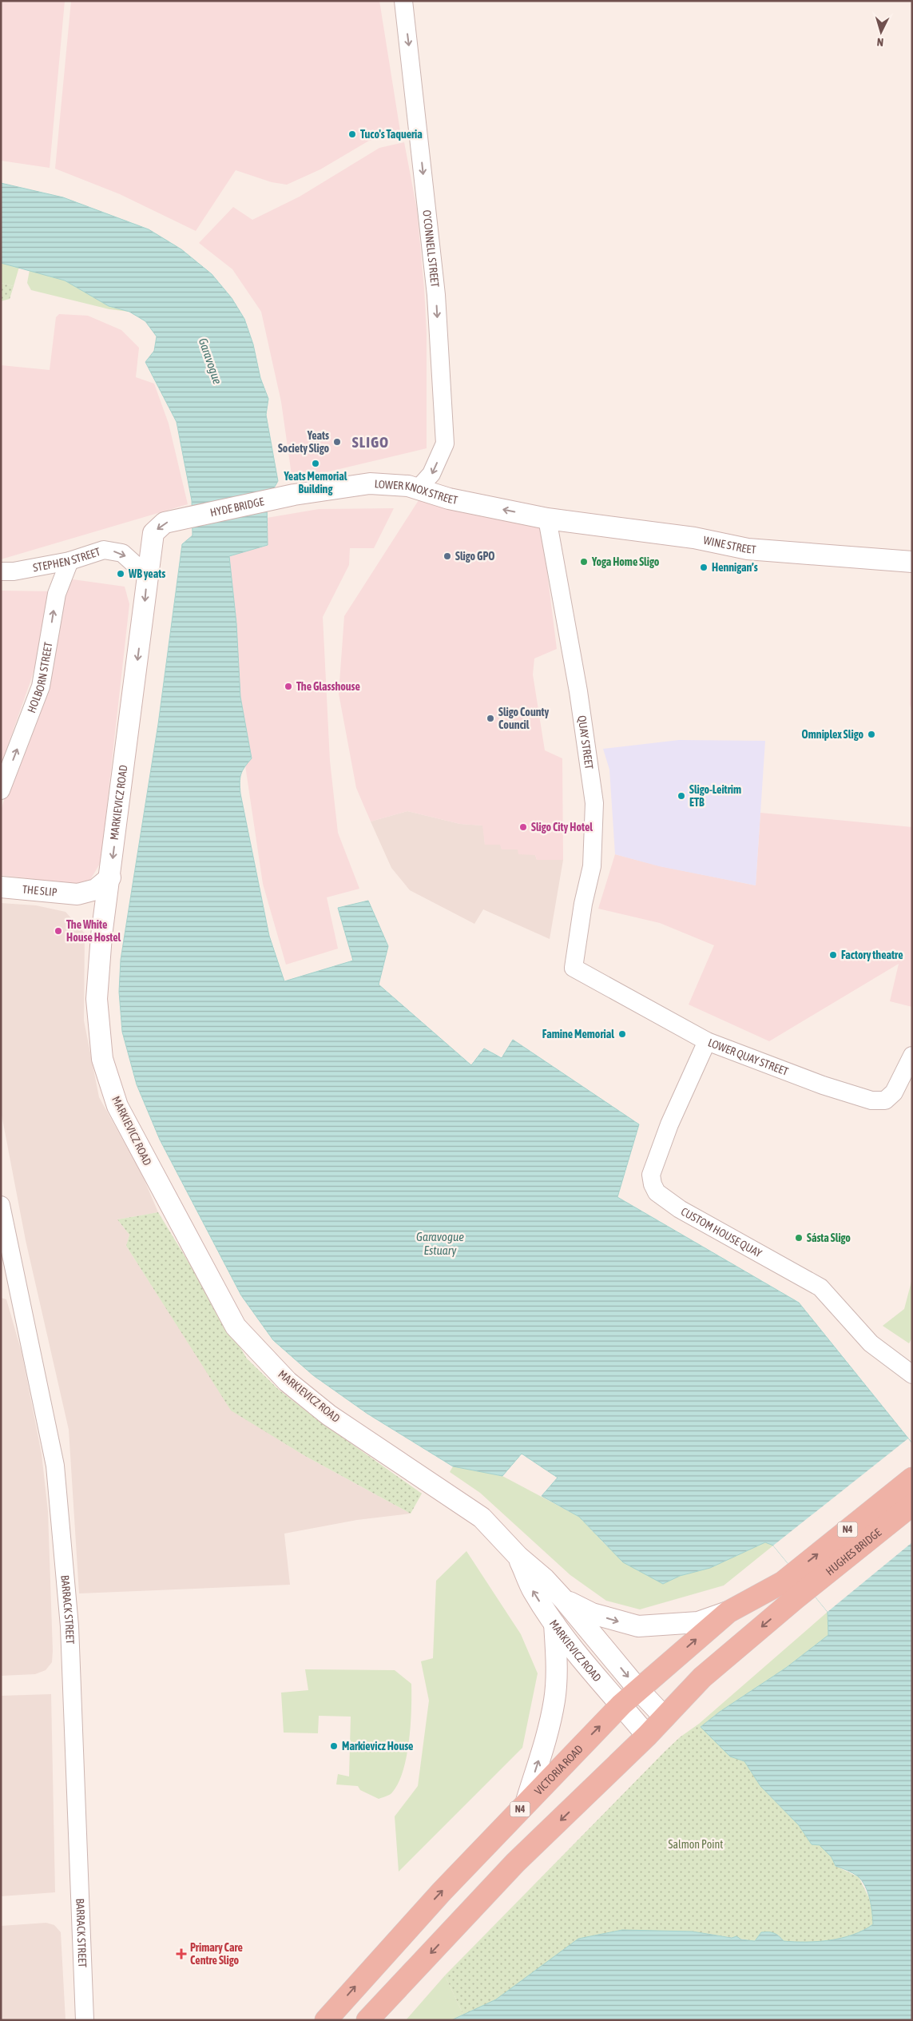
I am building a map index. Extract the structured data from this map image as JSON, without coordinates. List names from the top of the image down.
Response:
{
  "streets": {
    "highway": ["N4", "HUGHES BRIDGE", "VICTORIA ROAD"],
    "main road": [
      "LOWER KNOX STREET",
      "HYDE BRIDGE",
      "WINE STREET",
      "MARKIEVICZ ROAD",
      "THE SLIP"
    ],
    "street": [
      "O'CONNELL STREET",
      "STEPHEN STREET",
      "HOLBORN STREET",
      "QUAY STREET",
      "LOWER QUAY STREET",
      "CUSTOM HOUSE QUAY",
      "BARRACK STREET"
    ]
  },
  "crossings": [
    ["O'CONNELL STREET", "LOWER KNOX STREET"],
    ["LOWER KNOX STREET", "HYDE BRIDGE"],
    ["LOWER KNOX STREET", "WINE STREET"],
    ["LOWER KNOX STREET", "QUAY STREET"],
    ["HYDE BRIDGE", "MARKIEVICZ ROAD"],
    ["WINE STREET", "QUAY STREET"],
    ["STEPHEN STREET", "HOLBORN STREET"],
    ["STEPHEN STREET", "MARKIEVICZ ROAD"],
    ["QUAY STREET", "LOWER QUAY STREET"],
    ["MARKIEVICZ ROAD", "THE SLIP"],
    ["MARKIEVICZ ROAD", "N4"],
    ["MARKIEVICZ ROAD", "VICTORIA ROAD"],
    ["LOWER QUAY STREET", "CUSTOM HOUSE QUAY"],
    ["N4", "HUGHES BRIDGE"],
    ["N4", "VICTORIA ROAD"],
    ["HUGHES BRIDGE", "VICTORIA ROAD"]
  ],
  "one_way": [
    "O'CONNELL STREET",
    "LOWER KNOX STREET",
    "HYDE BRIDGE",
    "STEPHEN STREET",
    "HOLBORN STREET"
  ],
  "districts": ["SLIGO"],
  "water": ["Garavogue", "Garavogue Estuary"],
  "parks": ["Salmon Point"],
  "places": {
    "other": [
      "Tuco's Taqueria",
      "Yeats Society Sligo",
      "Yeats Memorial Building",
      "Sligo GPO",
      "Yoga Home Sligo",
      "Hennigan’s",
      "WB yeats",
      "The Glasshouse",
      "Sligo County Council",
      "Omniplex Sligo",
      "Sligo-Leitrim ETB",
      "Sligo City Hotel",
      "The White House Hostel",
      "Factory theatre",
      "Famine Memorial",
      "Sásta Sligo",
      "Markievicz House"
    ],
    "health": ["Primary Care Centre Sligo"]
  },
  "north": "bottom"
}
